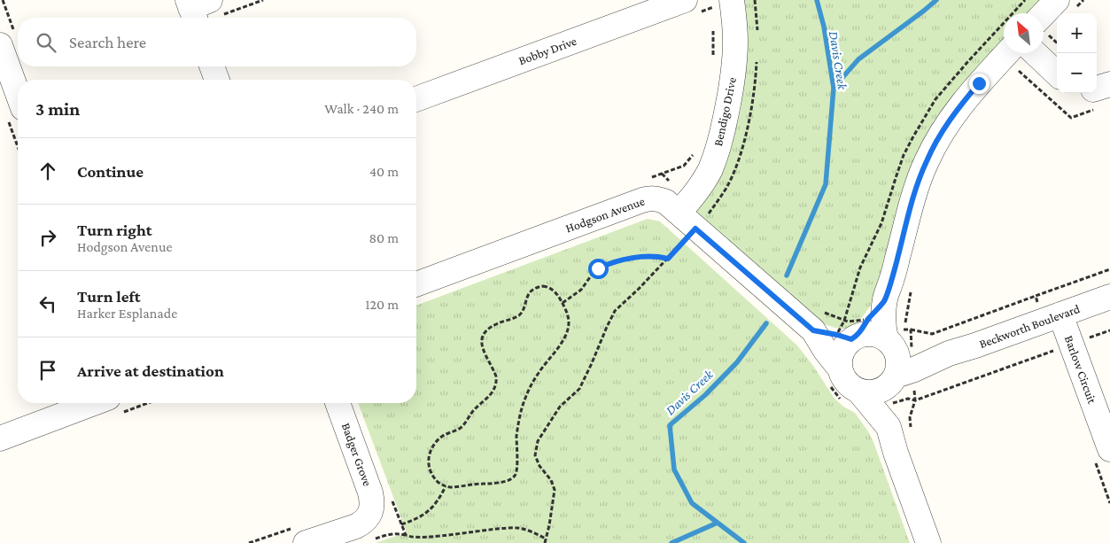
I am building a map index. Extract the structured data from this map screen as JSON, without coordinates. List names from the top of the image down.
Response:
{
  "streets": {
    "street": [
      "Bobby Drive",
      "Bendigo Drive",
      "Hodgson Avenue",
      "Beckworth Boulevard",
      "Barlow Circuit",
      "Badger Grove"
    ]
  },
  "crossings": [
    ["Bendigo Drive", "Hodgson Avenue"],
    ["Hodgson Avenue", "Beckworth Boulevard"],
    ["Beckworth Boulevard", "Barlow Circuit"]
  ],
  "water": ["Davis Creek"],
  "north": "top left",
  "page": {
    "map_buttons": ["+", "−"],
    "search": "Search here",
    "heading": ["3 min", "Walk · 240 m"],
    "list": [
      ["Continue", "40 m"],
      ["Turn right", "Hodgson Avenue", "80 m"],
      ["Turn left", "Harker Esplanade", "120 m"],
      "Arrive at destination"
    ]
  }
}
